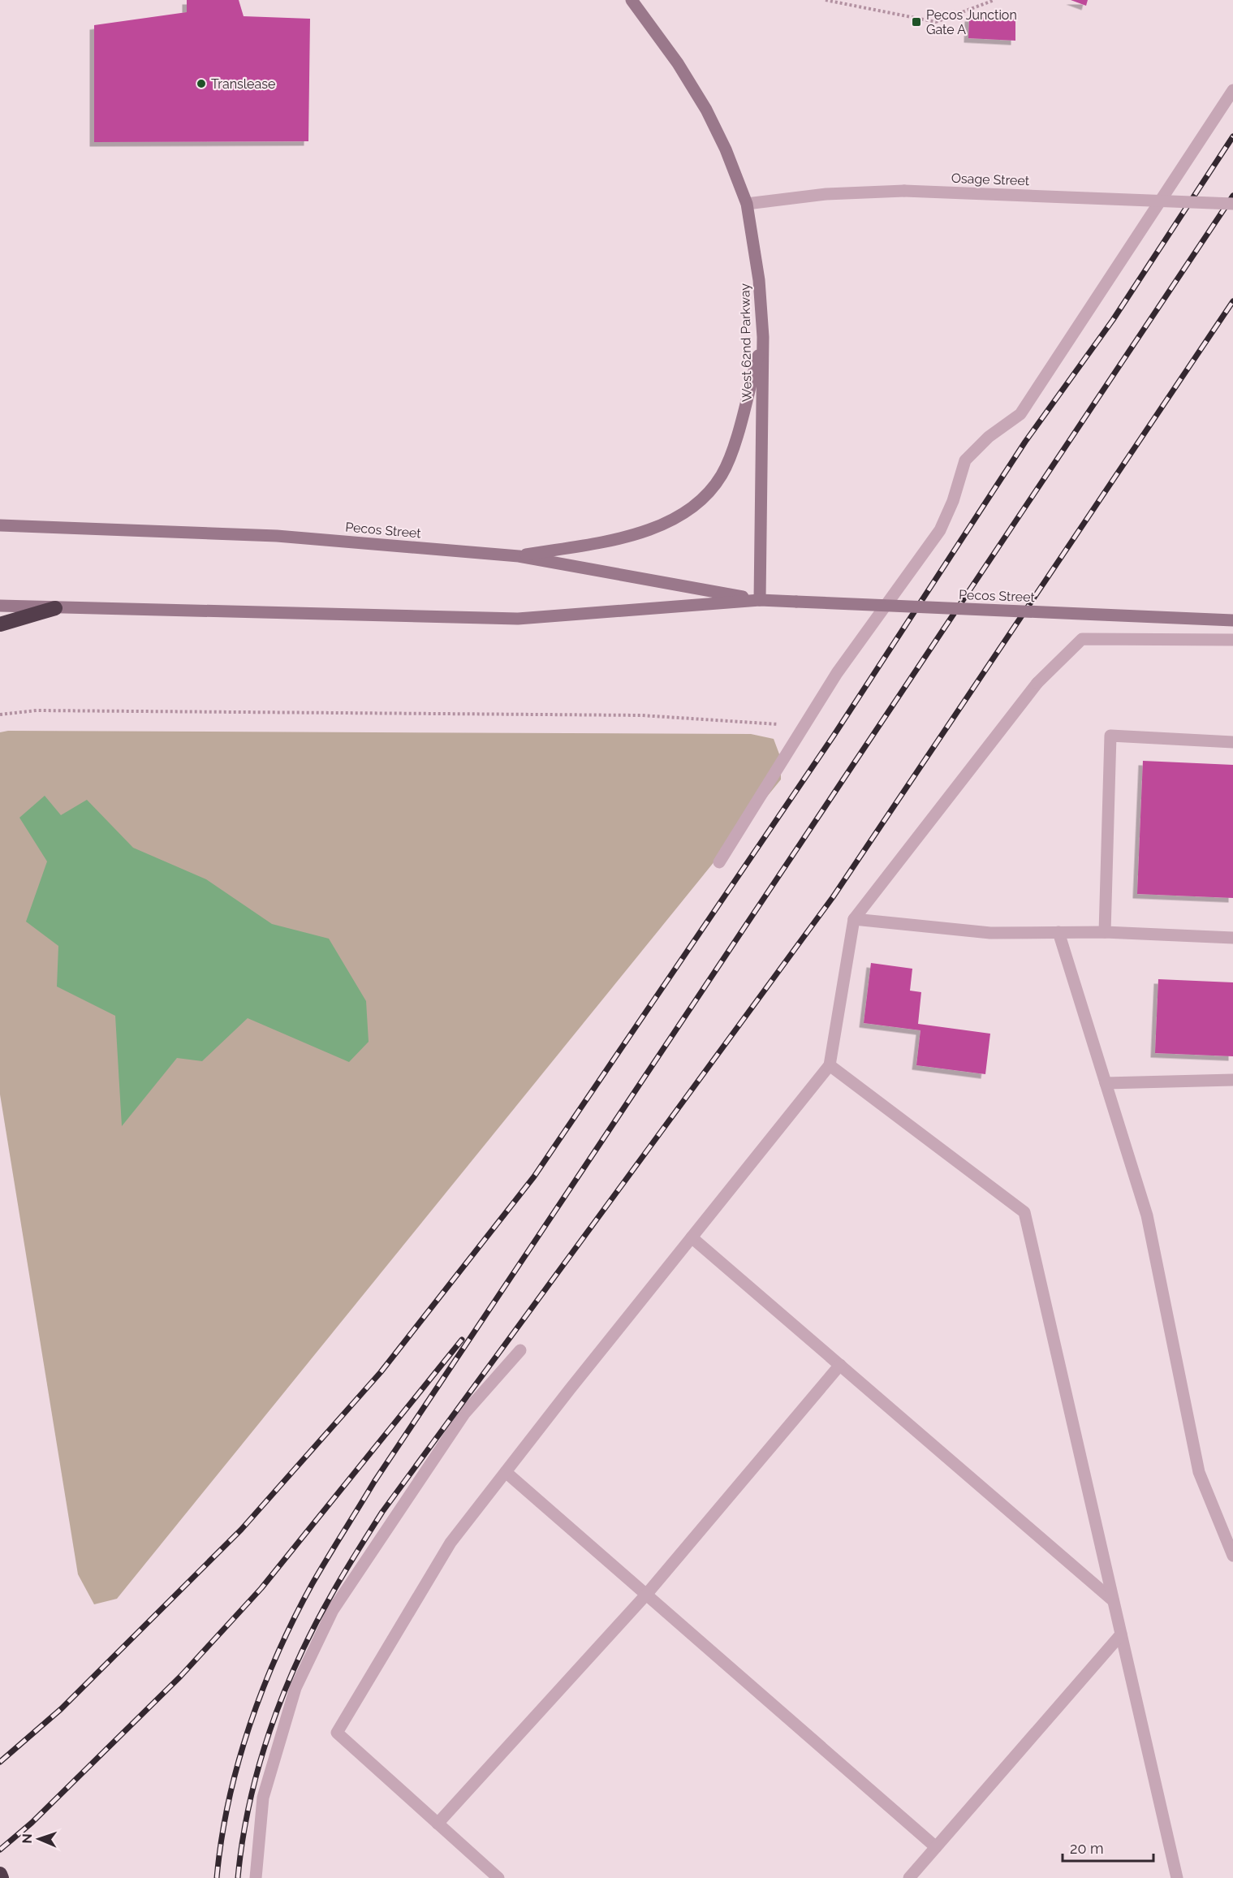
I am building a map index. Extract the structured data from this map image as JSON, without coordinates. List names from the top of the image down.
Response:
{
  "streets": {
    "main road": ["West 62nd Parkway", "Pecos Street"],
    "street": ["Osage Street"]
  },
  "crossings": [
    ["Osage Street", "West 62nd Parkway"],
    ["West 62nd Parkway", "Pecos Street"]
  ],
  "places": {
    "transit": ["Pecos Junction Gate A"],
    "other": ["Translease"]
  },
  "scale_bar": "20 m",
  "north": "left"
}
